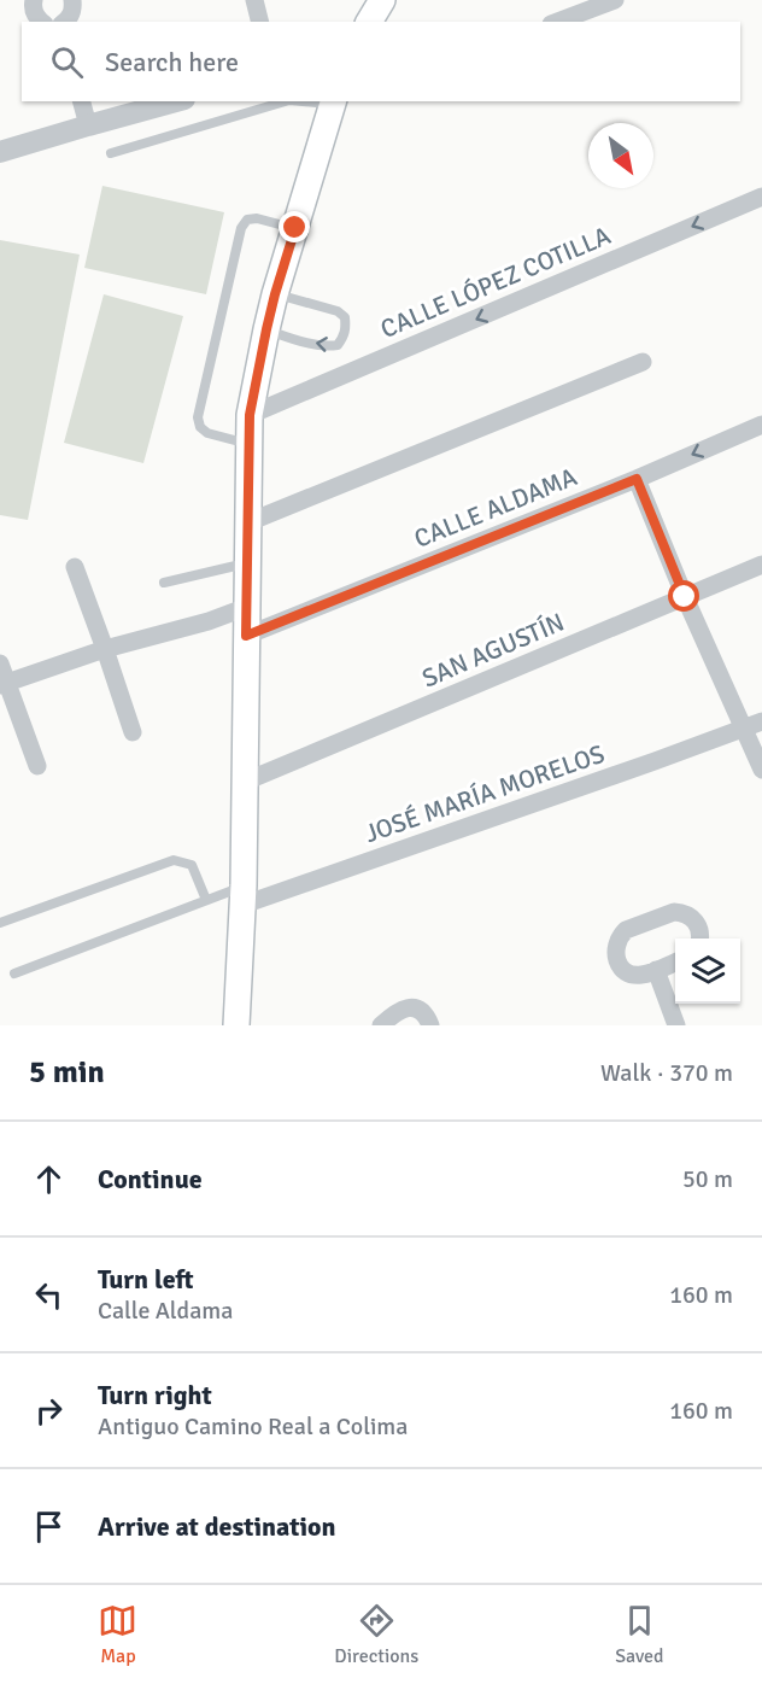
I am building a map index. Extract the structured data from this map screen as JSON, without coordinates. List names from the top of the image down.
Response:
{
  "streets": {
    "street": [
      "CALLE LÓPEZ COTILLA",
      "CALLE ALDAMA",
      "SAN AGUSTÍN",
      "JOSÉ MARÍA MORELOS"
    ]
  },
  "north": "bottom right",
  "page": {
    "search": "Search here",
    "heading": ["5 min", "Walk · 370 m"],
    "list": [
      ["Continue", "50 m"],
      ["Turn left", "Calle Aldama", "160 m"],
      ["Turn right", "Antiguo Camino Real a Colima", "160 m"],
      "Arrive at destination"
    ],
    "nav": ["Map", "Directions", "Saved"]
  }
}
